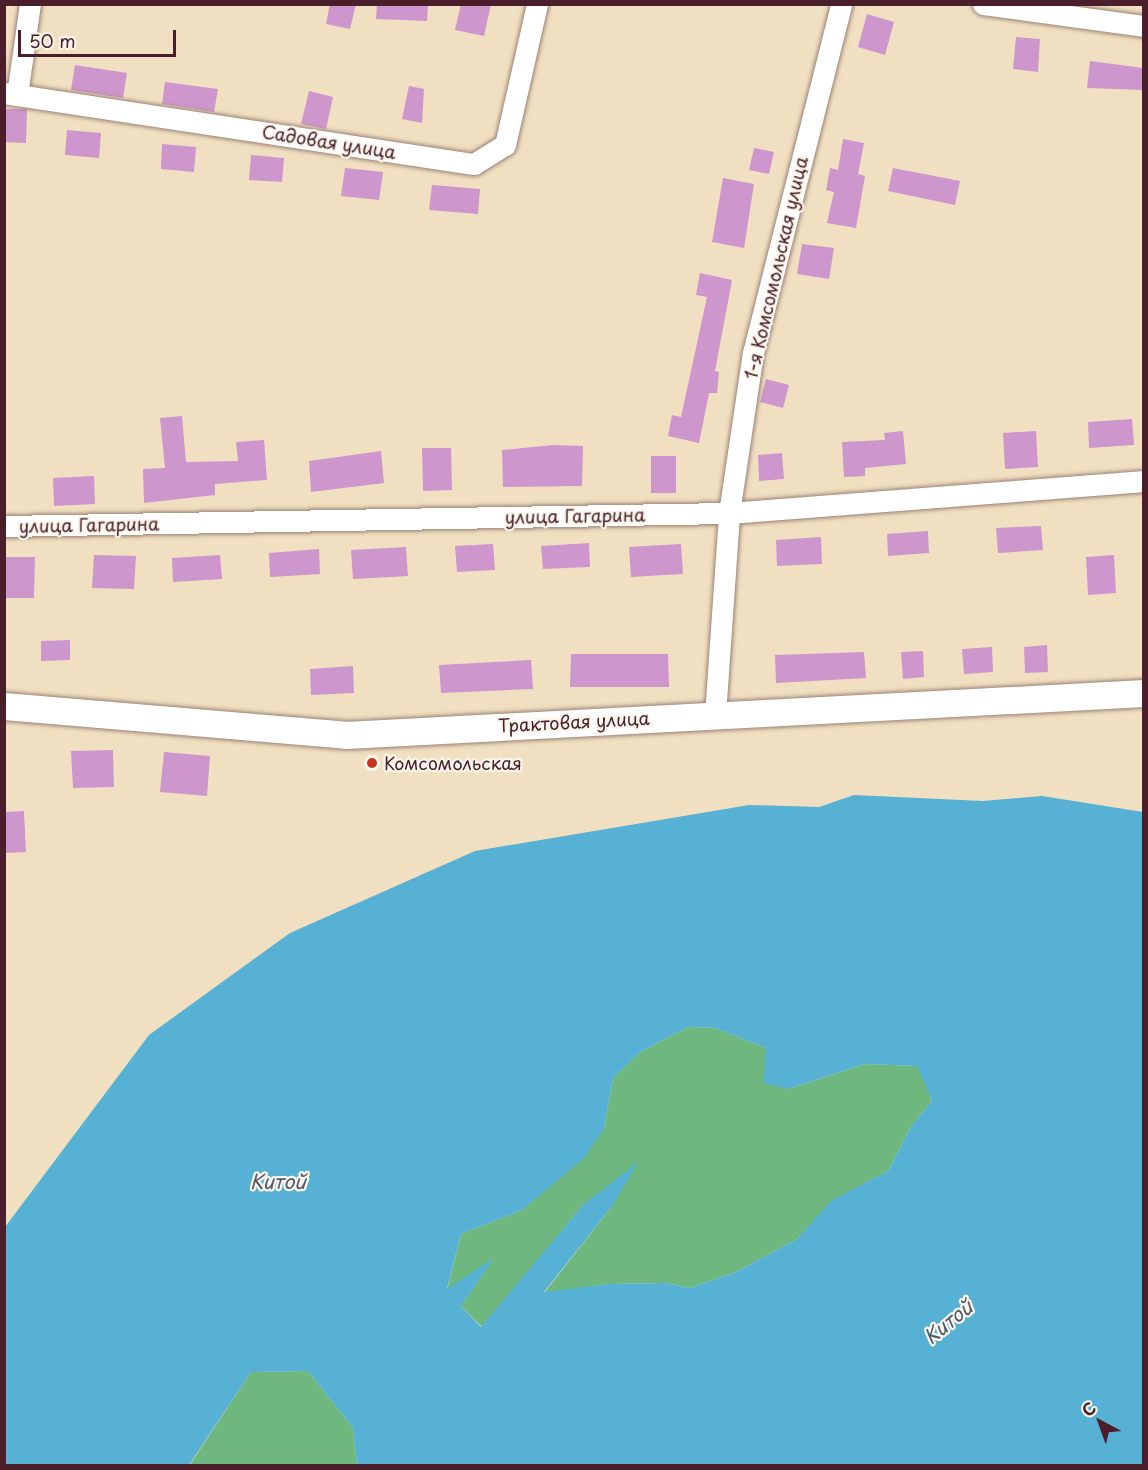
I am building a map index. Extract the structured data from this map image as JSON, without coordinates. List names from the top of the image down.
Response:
{
  "streets": {
    "street": [
      "Садовая улица",
      "1-я Комсомольская улица",
      "улица Гагарина",
      "Трактовая улица"
    ]
  },
  "crossings": [
    ["1-я Комсомольская улица", "улица Гагарина"],
    ["1-я Комсомольская улица", "Трактовая улица"]
  ],
  "water": ["Китой"],
  "places": ["Комсомольская"],
  "scale_bar": "50 m",
  "north": "top left"
}
